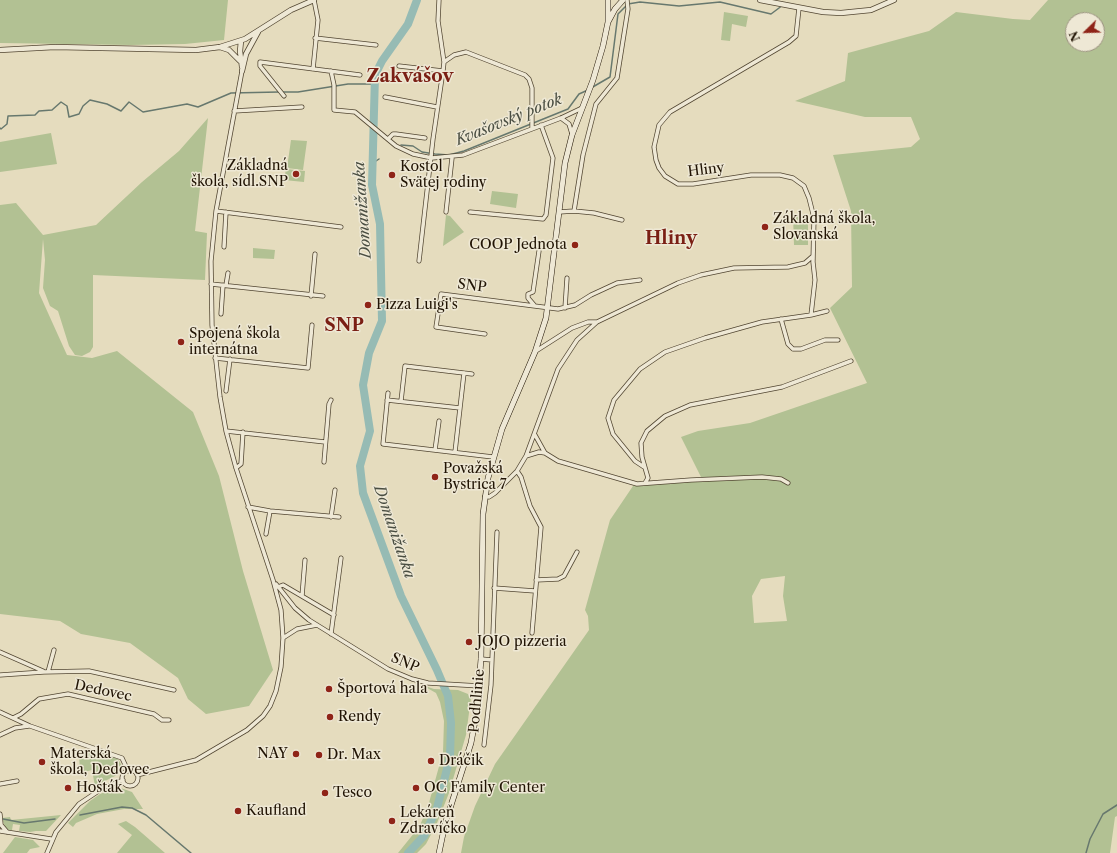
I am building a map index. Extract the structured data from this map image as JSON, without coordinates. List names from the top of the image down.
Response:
{
  "streets": {
    "street": [
      "Hliny",
      "SNP",
      "Dedovec",
      "Podhlinie"
    ]
  },
  "districts": ["Zakvášov", "Hliny", "SNP"],
  "water": ["Kvašovský potok", "Domanižanka"],
  "places": [
    "Základná škola, sídl.SNP",
    "Kostol Svätej rodiny",
    "Základná škola, Slovanská",
    "COOP Jednota",
    "Pizza Luigi's",
    "Spojená škola internátna",
    "Považská Bystrica 7",
    "JOJO pizzeria",
    "Športová hala",
    "Rendy",
    "NAY",
    "Dr. Max",
    "Dráčik",
    "Materská škola, Dedovec",
    "Hošták",
    "OC Family Center",
    "Tesco",
    "Kaufland",
    "Lekáreň Zdravíčko"
  ],
  "north": "bottom left"
}
